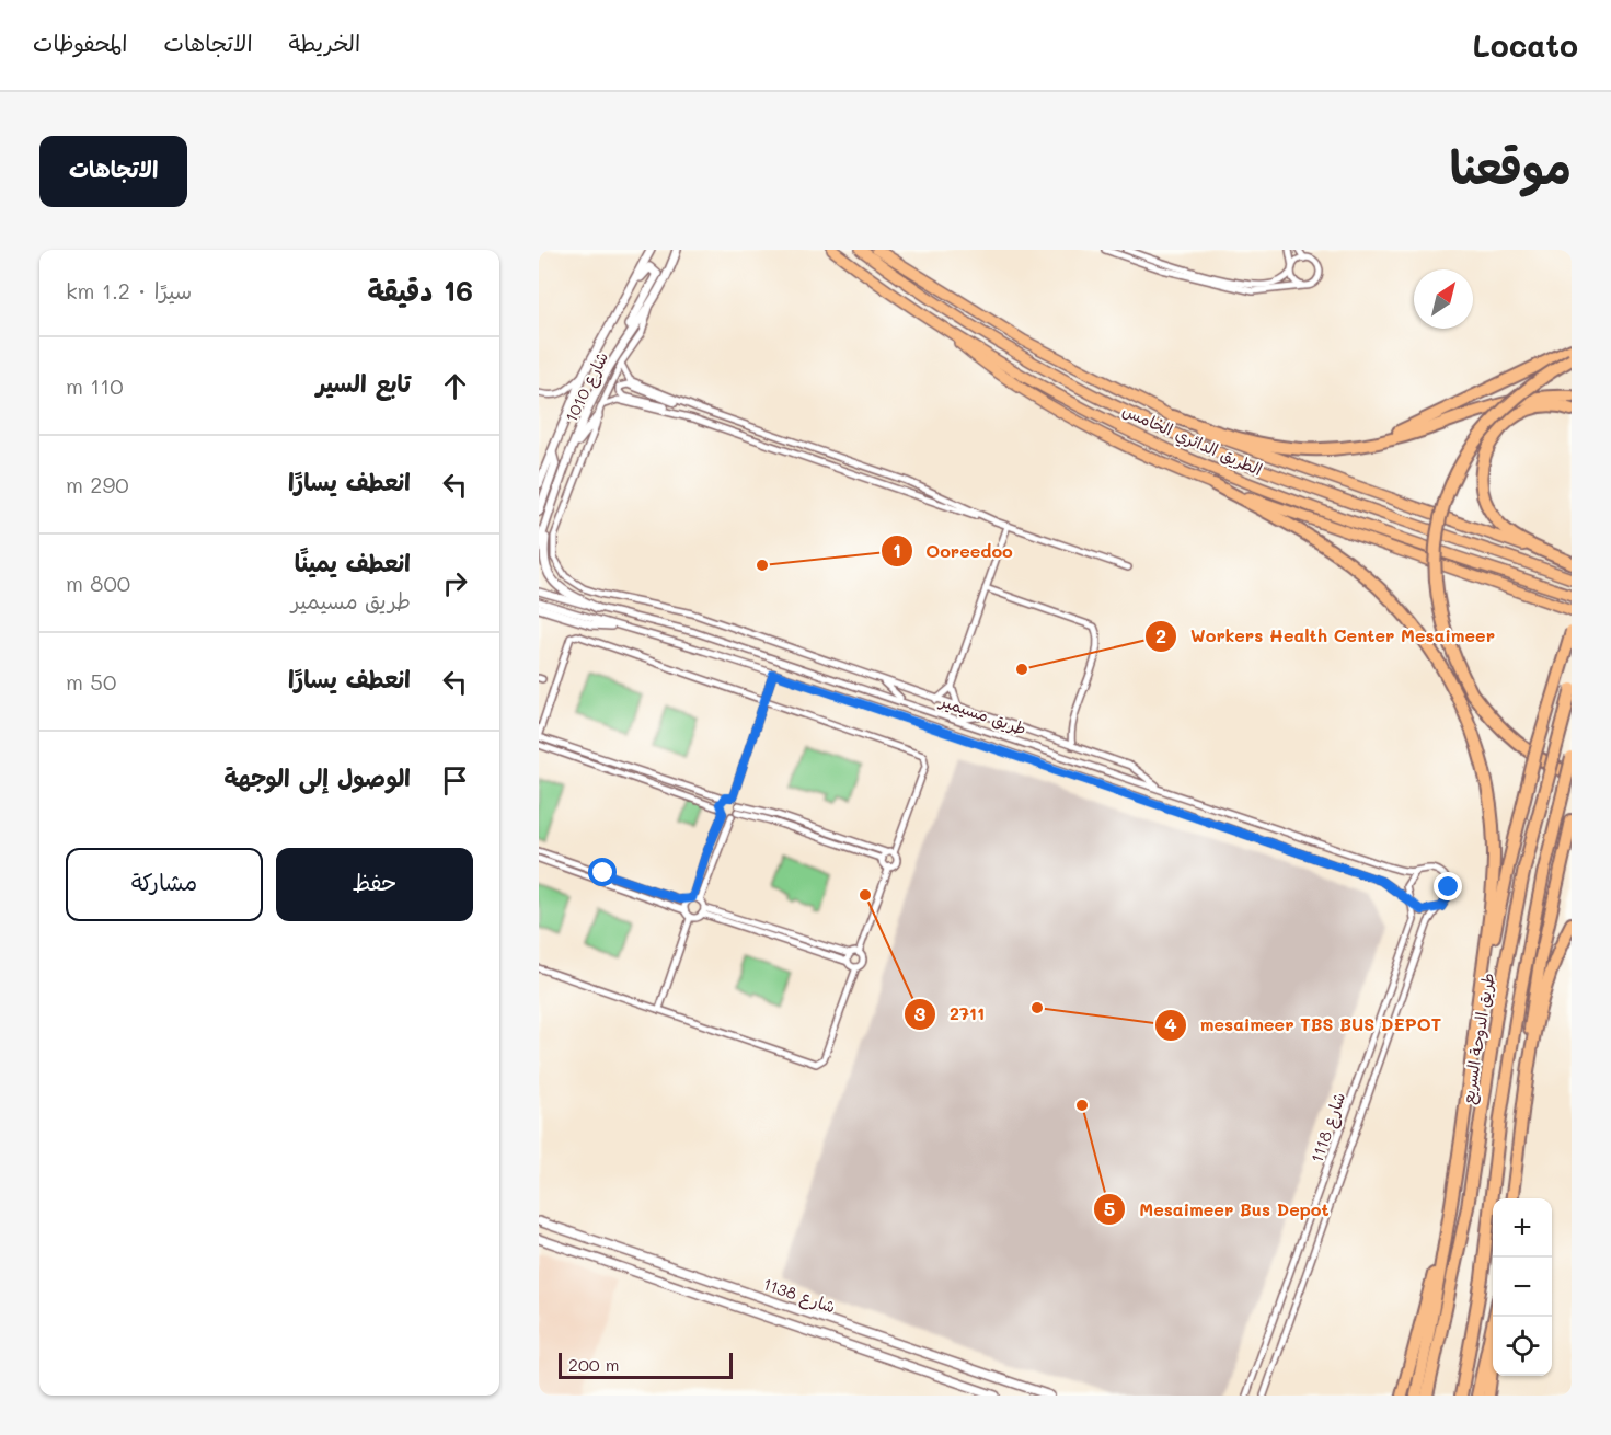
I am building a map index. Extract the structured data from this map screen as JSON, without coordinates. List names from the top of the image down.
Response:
{
  "streets": {
    "highway": ["الطريق الدائري الخامس", "طريق الدوحة السريع"],
    "street": [
      "شارع 1010",
      "طريق مسيمير",
      "شارع 1118",
      "شارع 1138"
    ]
  },
  "crossings": [
    ["طريق مسيمير", "شارع 1118"]
  ],
  "places": [
    "Ooreedoo",
    "Workers Health Center Mesaimeer",
    "2711",
    "mesaimeer TBS BUS DEPOT",
    "Mesaimeer Bus Depot"
  ],
  "scale_bar": "200 m",
  "north": "top right",
  "page": {
    "header": "Locato",
    "nav": ["الخريطة", "الاتجاهات", "المحفوظات"],
    "title": "موقعنا",
    "buttons": [
      "الاتجاهات",
      ["حفظ", "مشاركة"]
    ],
    "heading": ["16 دقيقة", "سيرًا · 1.2 km"],
    "list": [
      ["تابع السير", "110 m"],
      ["انعطف يسارًا", "290 m"],
      ["انعطف يمينًا", "طريق مسيمير", "800 m"],
      ["انعطف يسارًا", "50 m"],
      "الوصول إلى الوجهة"
    ],
    "map_buttons": ["+", "−"],
    "scale": "200 m"
  }
}
